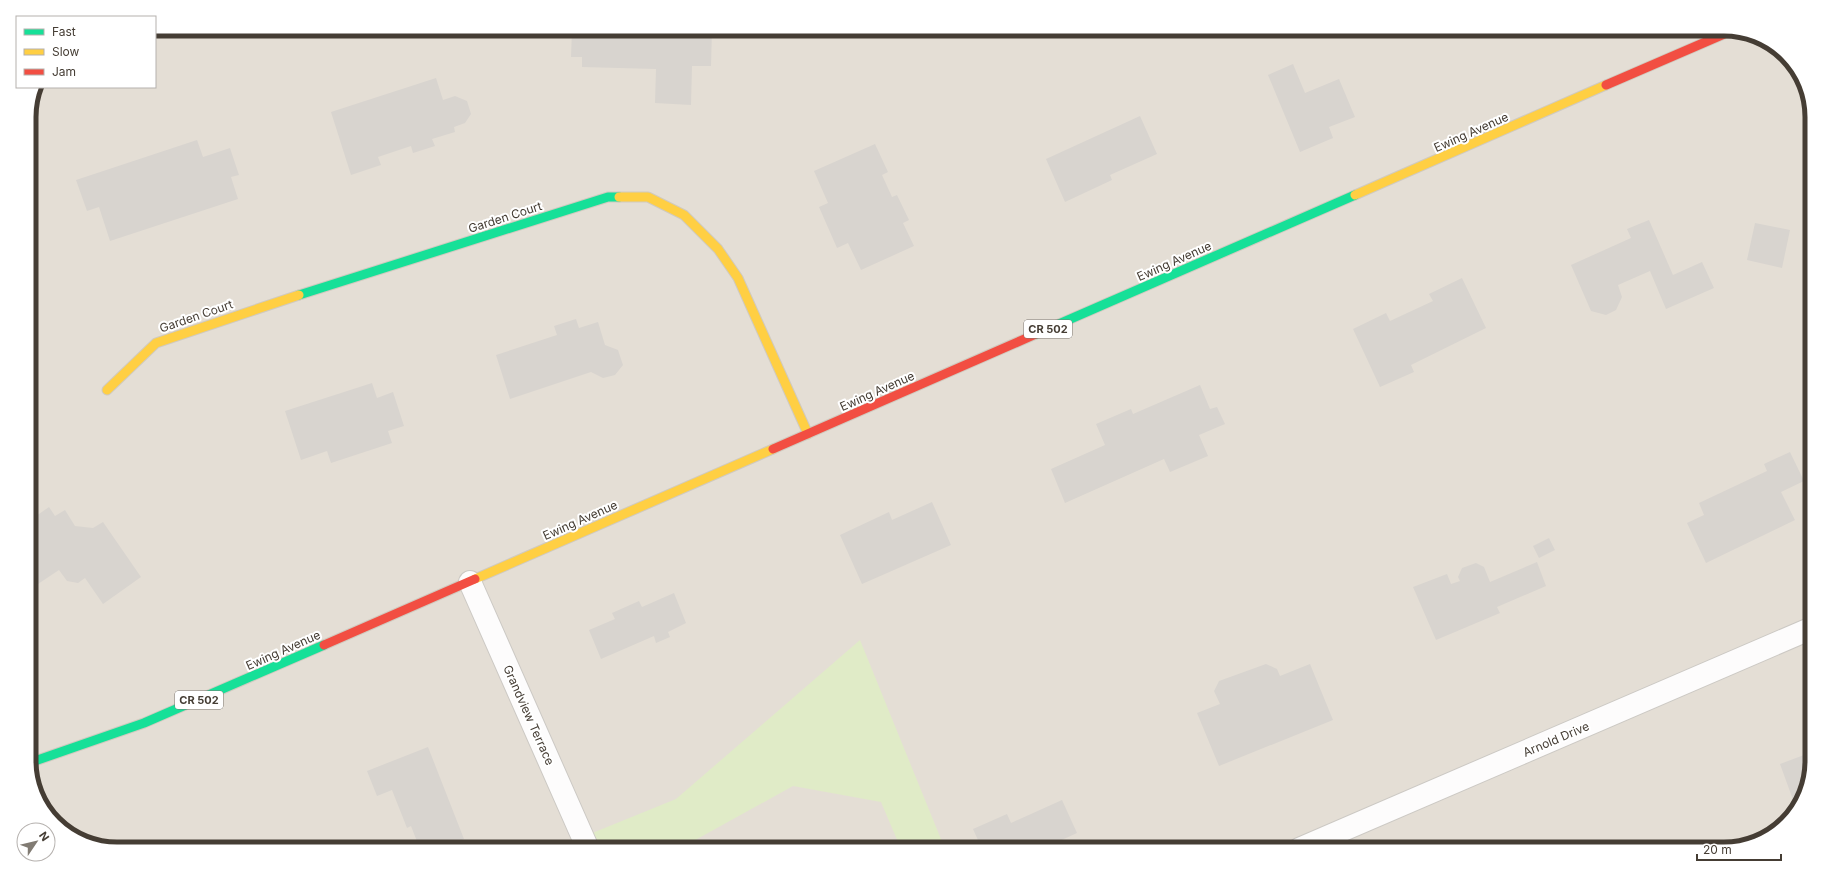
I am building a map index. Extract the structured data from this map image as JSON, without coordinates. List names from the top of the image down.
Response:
{
  "streets": {
    "main road": ["Ewing Avenue", "Garden Court", "CR 502"],
    "street": ["Grandview Terrace", "Arnold Drive"]
  },
  "crossings": [
    ["Ewing Avenue", "Garden Court"],
    ["Ewing Avenue", "Grandview Terrace"]
  ],
  "legend": ["Fast", "Slow", "Jam"],
  "scale_bar": "20 m",
  "north": "top right"
}
